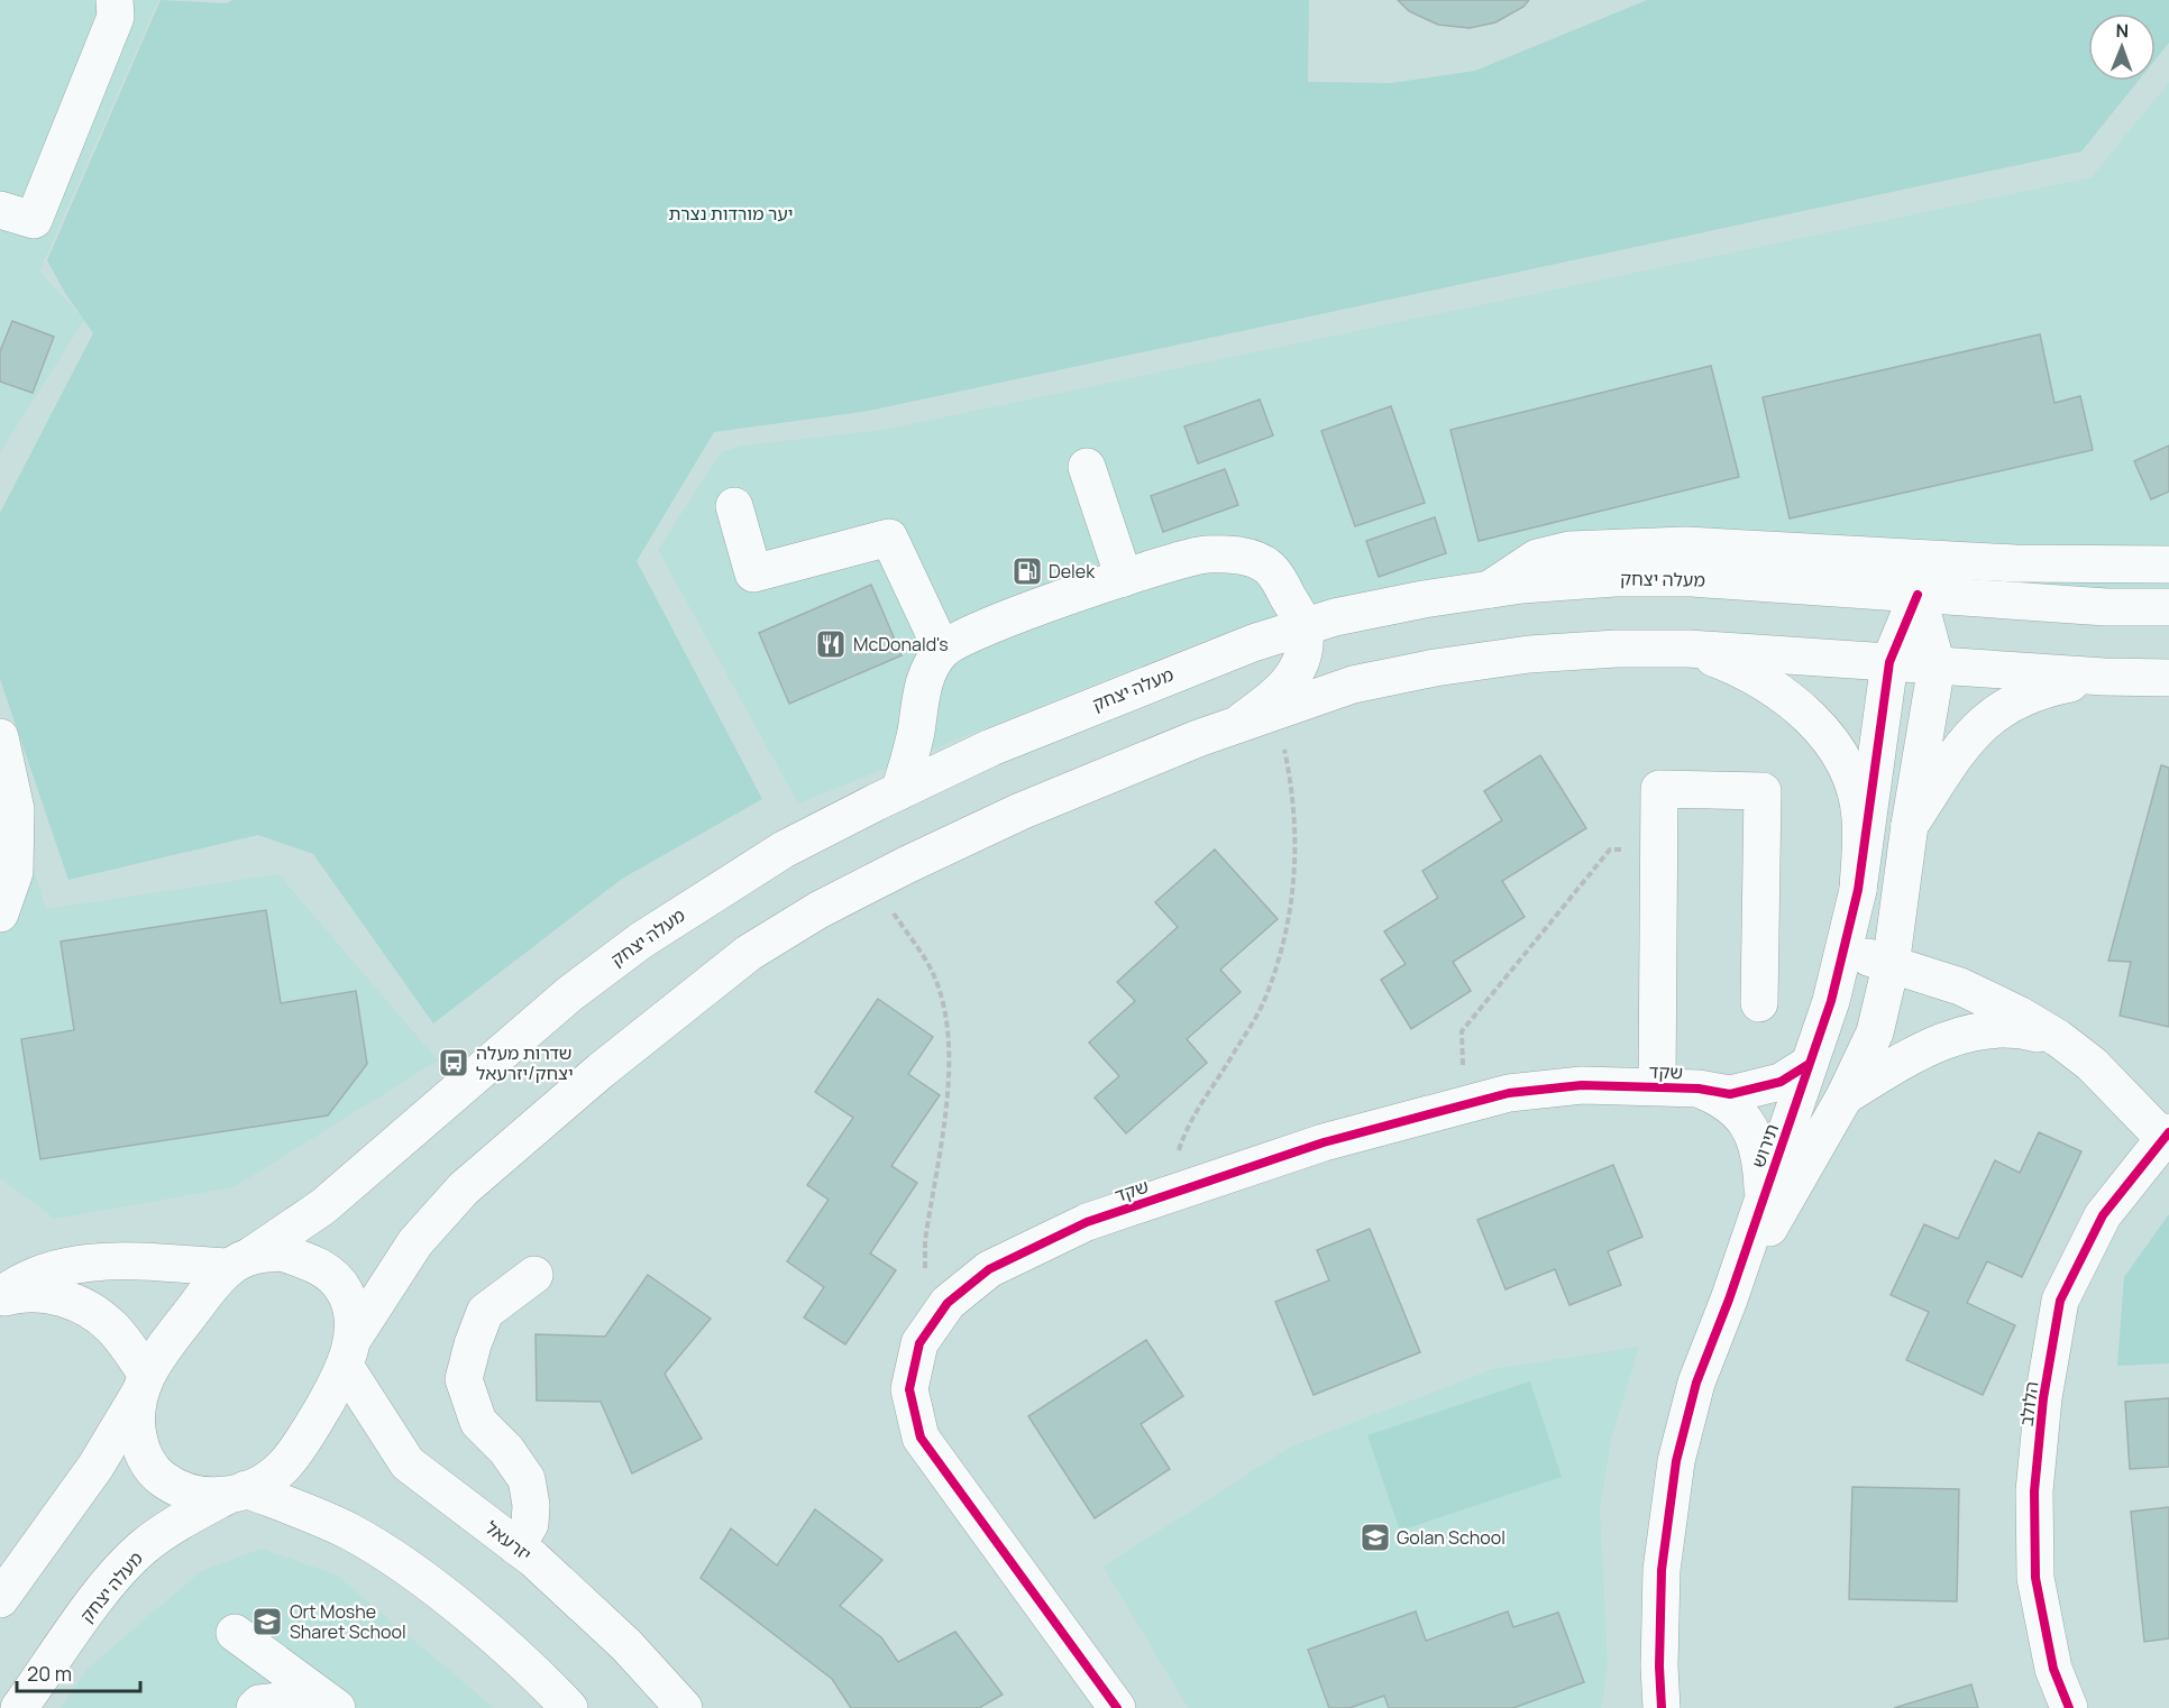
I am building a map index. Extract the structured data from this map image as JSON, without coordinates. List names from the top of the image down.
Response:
{
  "streets": {
    "street": [
      "מעלה יצחק",
      "שקד",
      "תירוש",
      "הלולב",
      "יזרעאל"
    ]
  },
  "crossings": [
    ["מעלה יצחק", "תירוש"],
    ["מעלה יצחק", "יזרעאל"],
    ["שקד", "תירוש"]
  ],
  "parks": ["יער מורדות נצרת"],
  "places": {
    "fuel station": ["Delek"],
    "restaurant": ["McDonald's"],
    "bus stop": ["שדרות מעלה יצחק/יזרעאל"],
    "school or university": ["Golan School", "Ort Moshe Sharet School"]
  },
  "scale_bar": "20 m",
  "north": "top"
}
